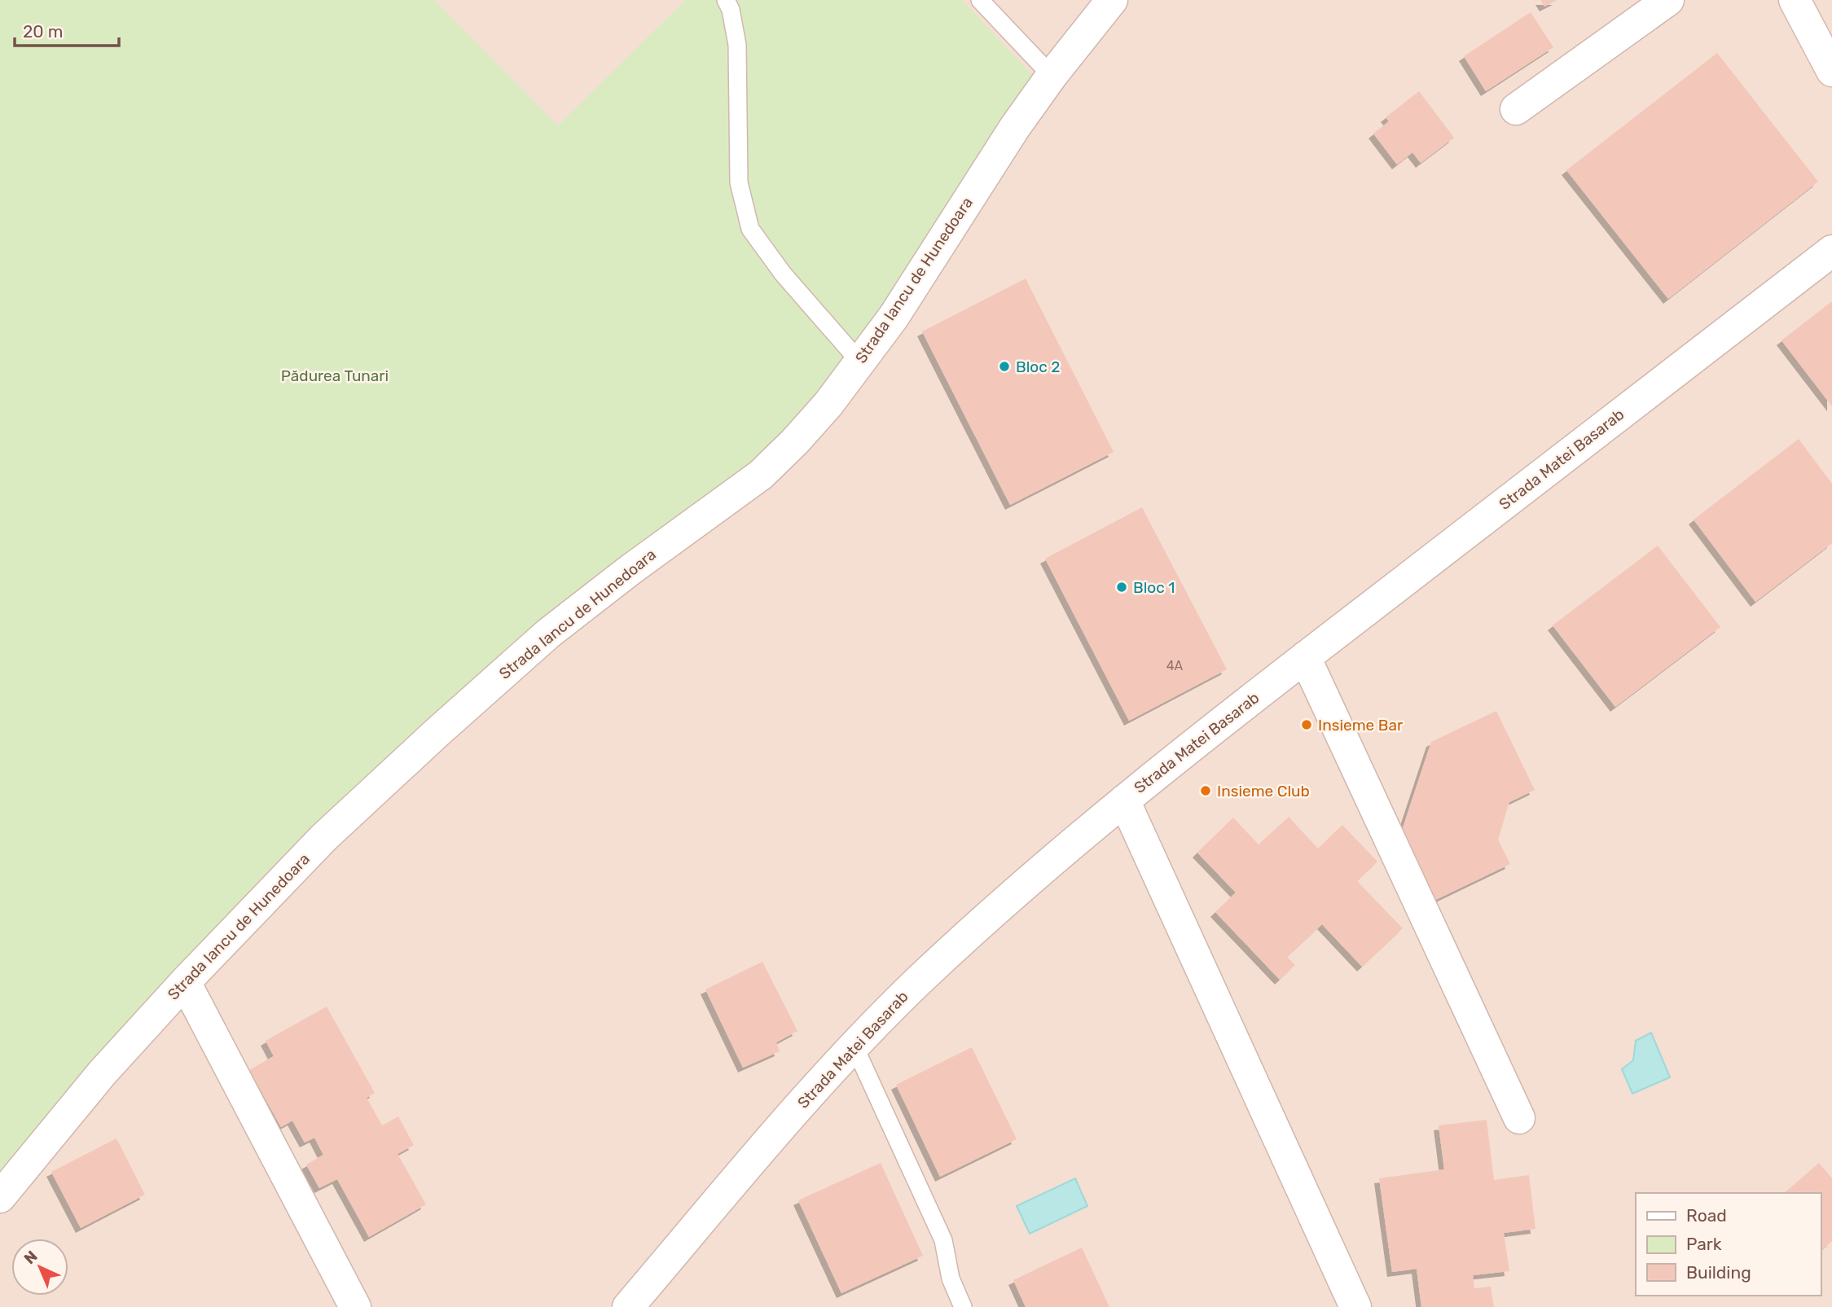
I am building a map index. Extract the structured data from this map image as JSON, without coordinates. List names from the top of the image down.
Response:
{
  "streets": {
    "street": ["Strada Iancu de Hunedoara", "Strada Matei Basarab"]
  },
  "parks": ["Pădurea Tunari"],
  "places": [
    "Bloc 2",
    "Bloc 1",
    "Insieme Bar",
    "Insieme Club"
  ],
  "house_numbers": ["4A"],
  "legend": ["Road", "Park", "Building"],
  "scale_bar": "20 m",
  "north": "top left"
}
